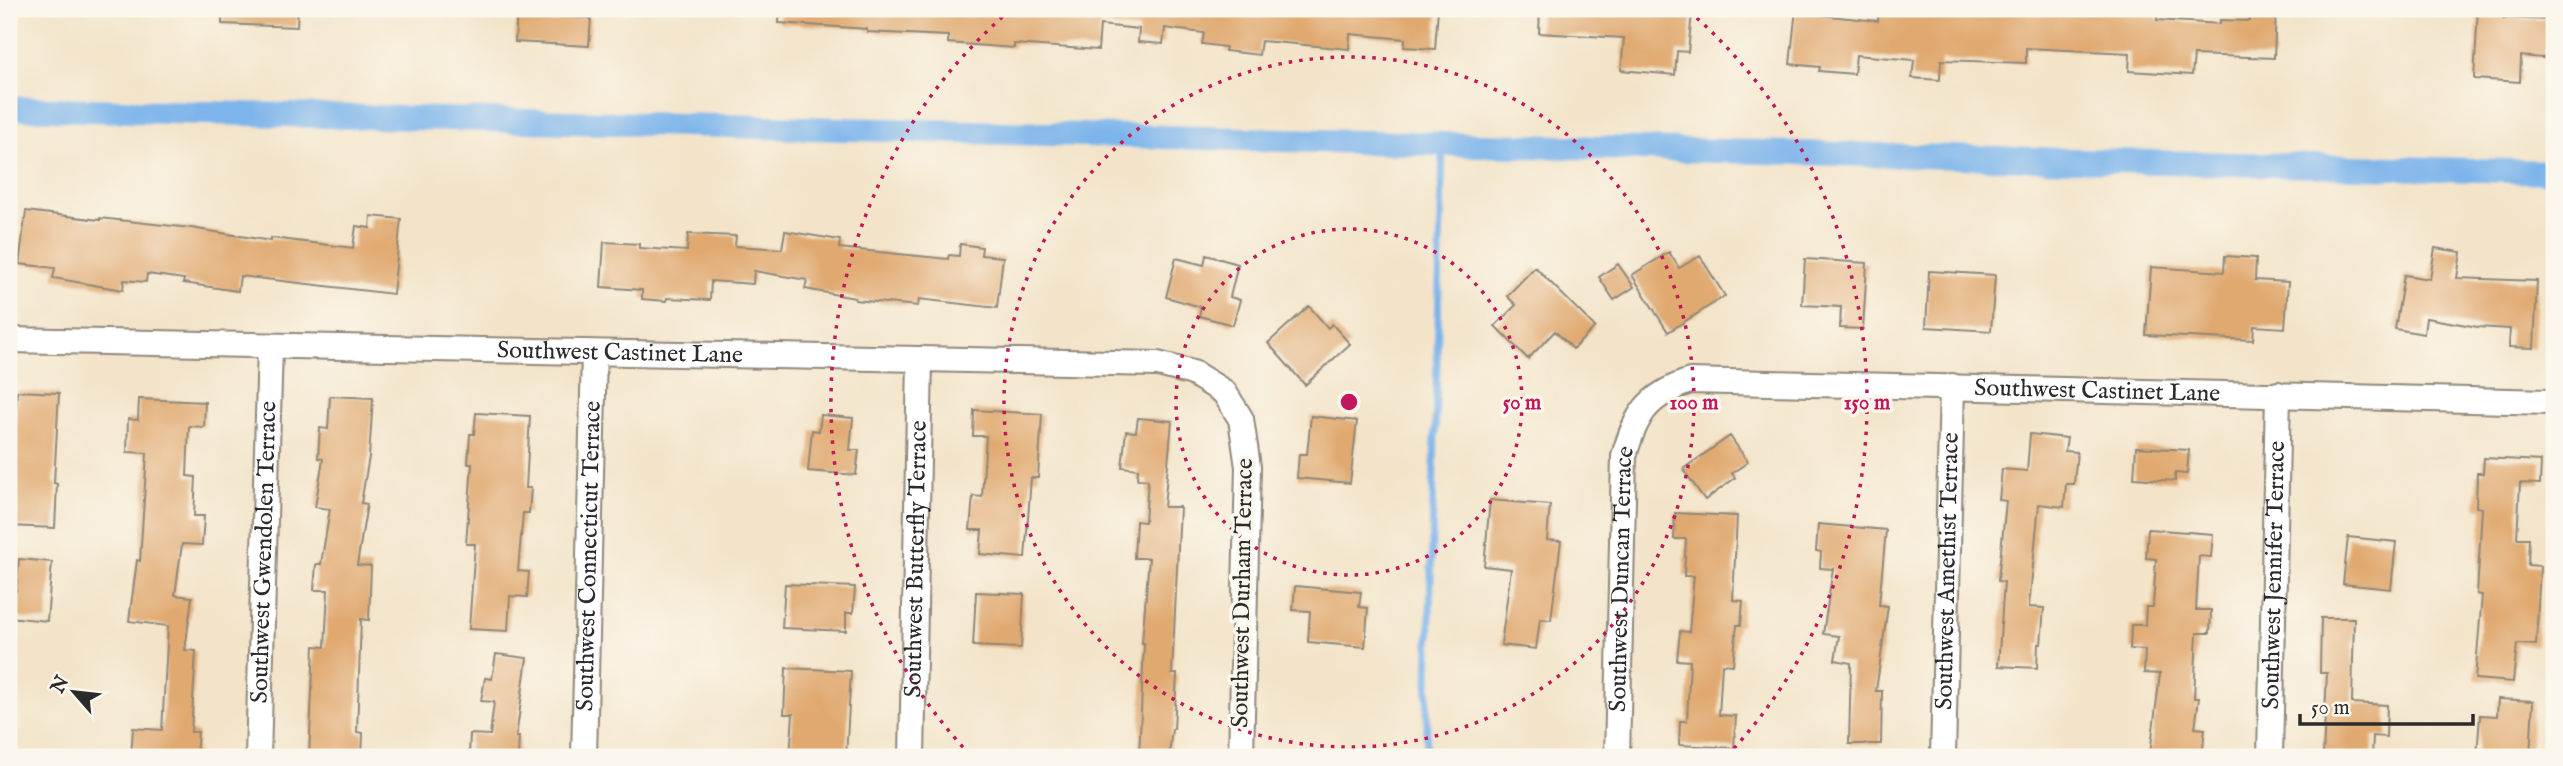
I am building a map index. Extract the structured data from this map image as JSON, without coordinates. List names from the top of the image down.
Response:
{
  "streets": {
    "street": [
      "Southwest Castinet Lane",
      "Southwest Gwendolen Terrace",
      "Southwest Connecticut Terrace",
      "Southwest Butterfly Terrace",
      "Southwest Amethist Terrace",
      "Southwest Jennifer Terrace",
      "Southwest Duncan Terrace",
      "Southwest Durham Terrace"
    ]
  },
  "crossings": [
    ["Southwest Castinet Lane", "Southwest Gwendolen Terrace"],
    ["Southwest Castinet Lane", "Southwest Connecticut Terrace"],
    ["Southwest Castinet Lane", "Southwest Butterfly Terrace"],
    ["Southwest Castinet Lane", "Southwest Amethist Terrace"],
    ["Southwest Castinet Lane", "Southwest Jennifer Terrace"],
    ["Southwest Castinet Lane", "Southwest Duncan Terrace"],
    ["Southwest Castinet Lane", "Southwest Durham Terrace"]
  ],
  "scale_bar": "50 m",
  "north": "top left",
  "rings": ["50 m", "100 m", "150 m"]
}
